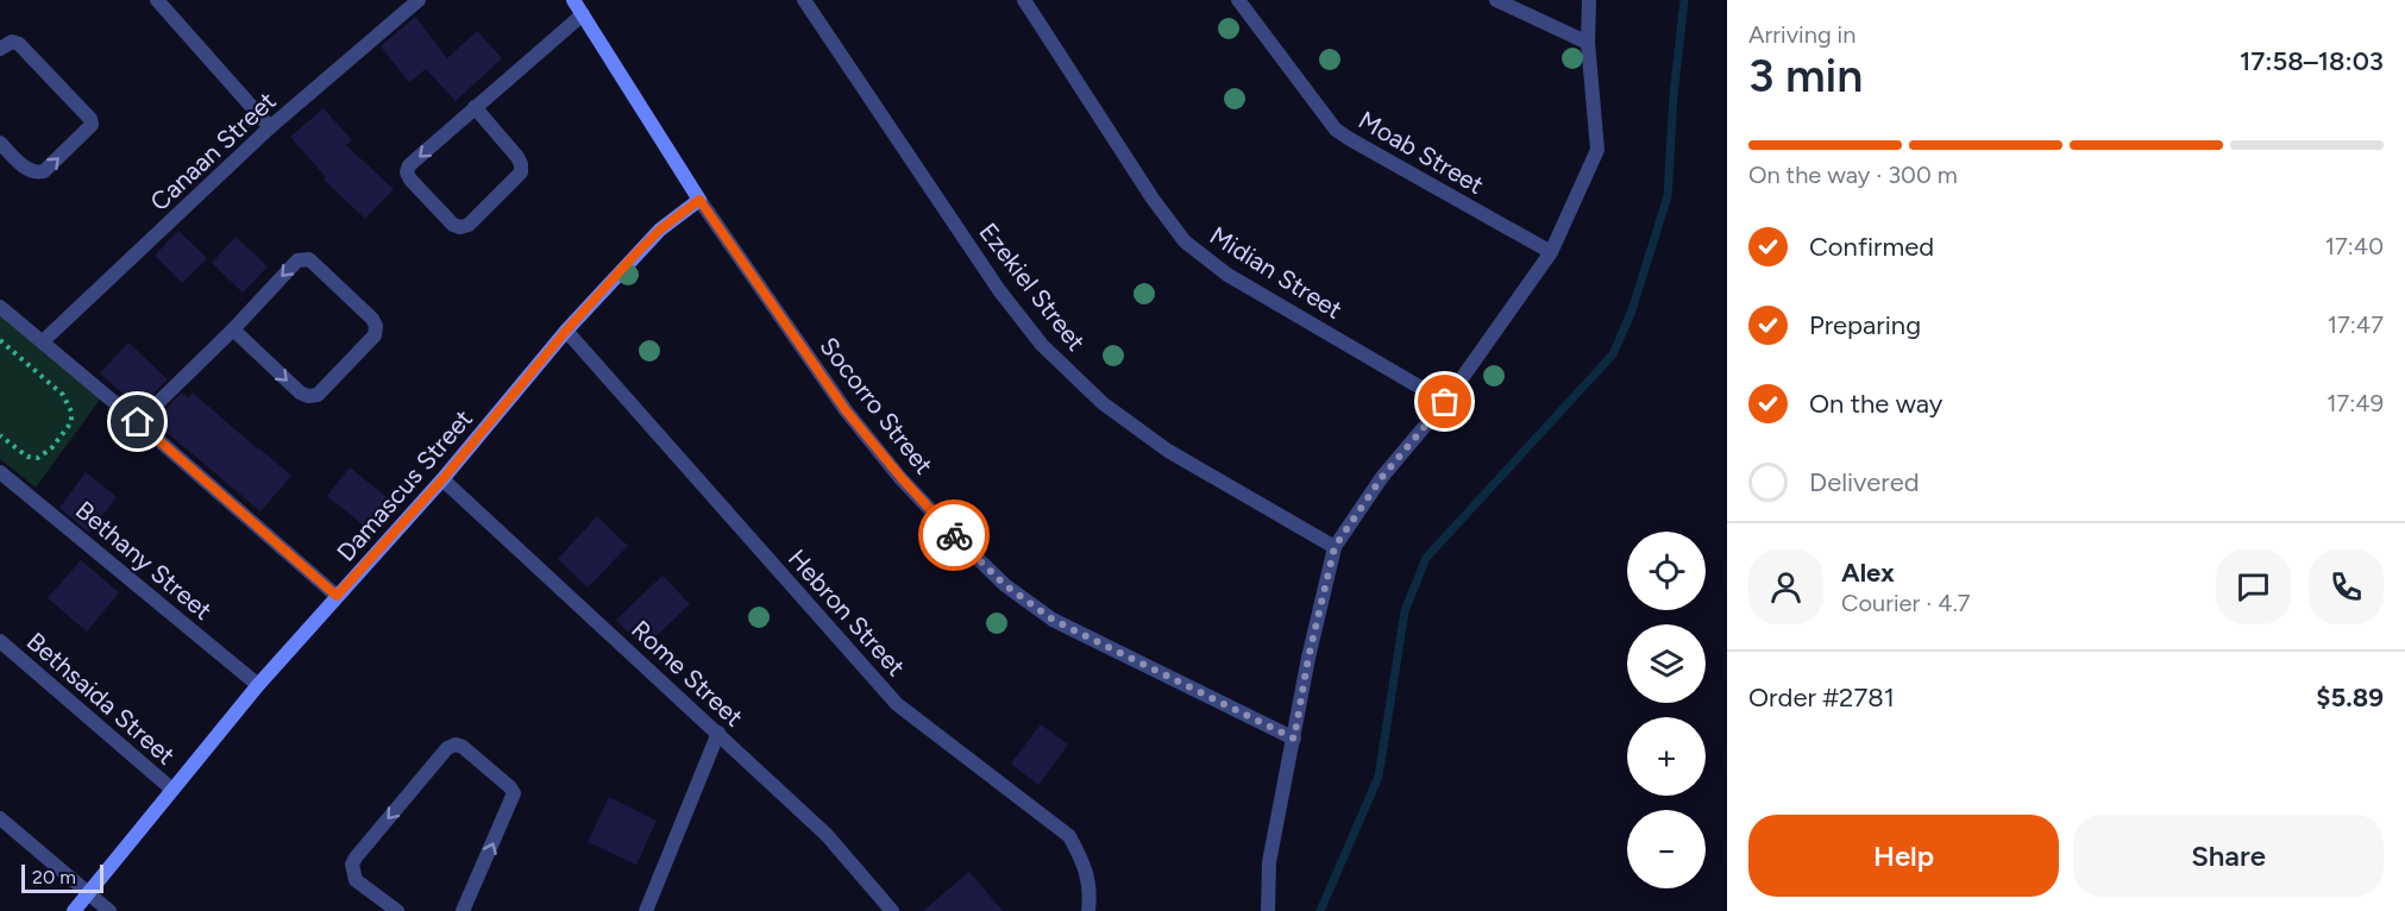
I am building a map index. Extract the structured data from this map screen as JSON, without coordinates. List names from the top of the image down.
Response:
{
  "streets": {
    "street": [
      "Canaan Street",
      "Moab Street",
      "Midian Street",
      "Ezekiel Street",
      "Socorro Street",
      "Damascus Street",
      "Bethany Street",
      "Hebron Street",
      "Rome Street",
      "Bethsaida Street"
    ]
  },
  "crossings": [
    ["Socorro Street", "Damascus Street"],
    ["Damascus Street", "Bethany Street"],
    ["Damascus Street", "Hebron Street"],
    ["Damascus Street", "Rome Street"],
    ["Damascus Street", "Bethsaida Street"]
  ],
  "scale_bar": "20 m",
  "page": {
    "heading": ["3 min", "Arriving in", "17:58–18:03"],
    "panel": [
      "Alex",
      "Courier · 4.7",
      "Order #2781",
      "$5.89"
    ],
    "bar": "On the way · 300 m",
    "list": [
      ["Confirmed", "17:40"],
      ["Preparing", "17:47"],
      ["On the way", "17:49"],
      "Delivered"
    ],
    "map_buttons": ["+", "−"],
    "buttons": ["Help", "Share"],
    "scale": "20 m"
  }
}
